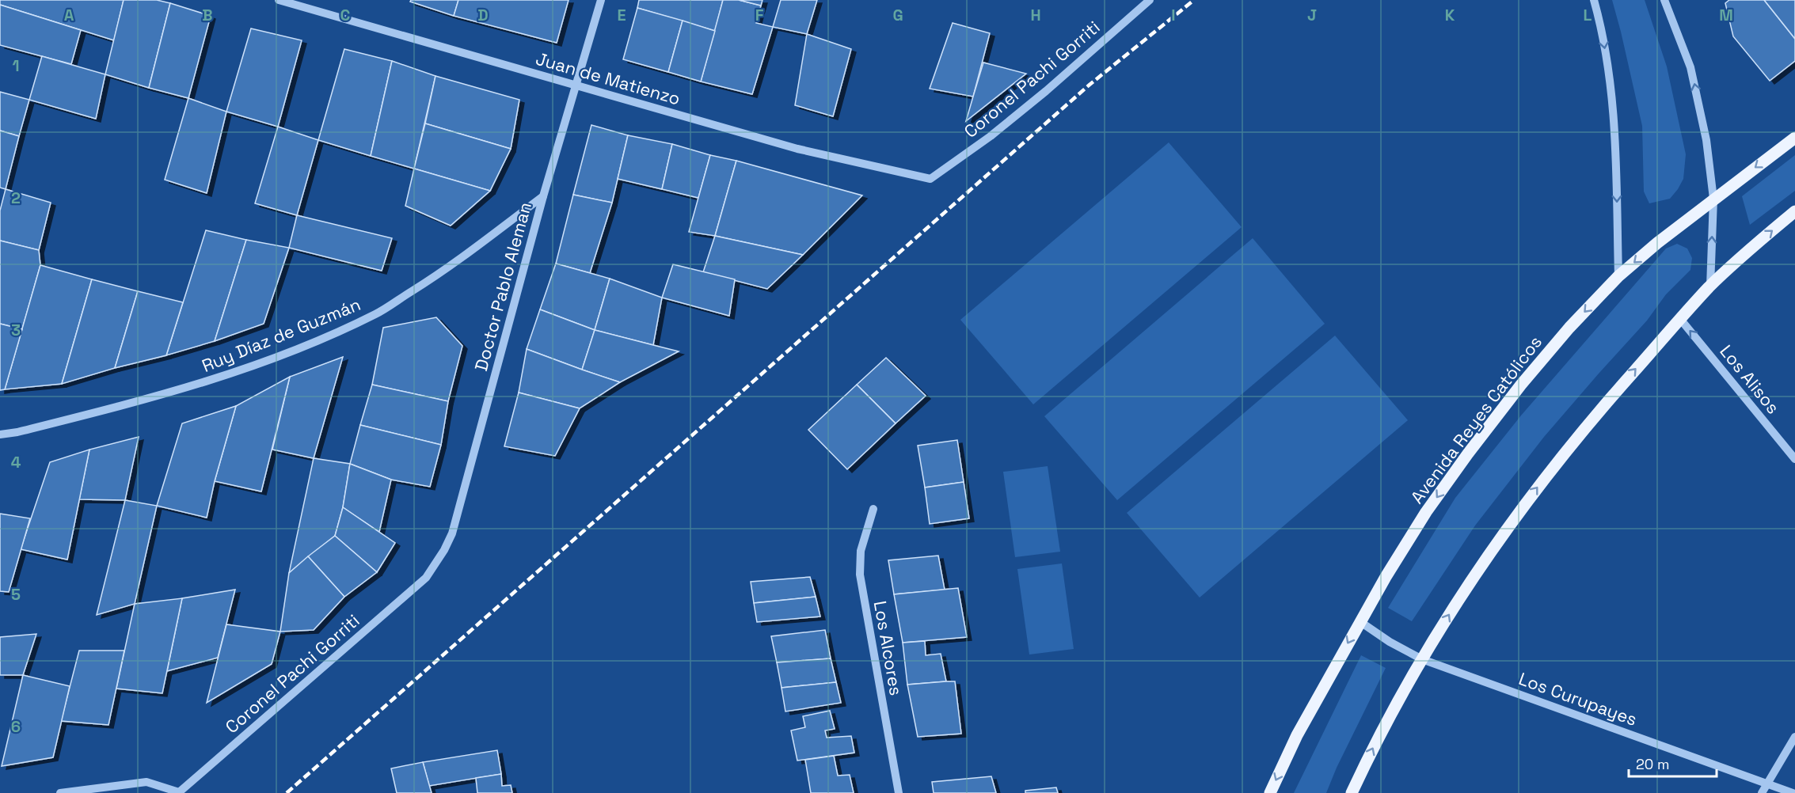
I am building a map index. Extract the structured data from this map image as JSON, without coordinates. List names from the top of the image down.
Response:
{
  "streets": {
    "main road": ["Avenida Reyes Católicos"],
    "street": [
      "Juan de Matienzo",
      "Coronel Pachi Gorriti",
      "Doctor Pablo Aleman",
      "Ruy Díaz de Guzmán",
      "Los Alisos",
      "Los Alcores",
      "Los Curupayes"
    ]
  },
  "crossings": [
    ["Juan de Matienzo", "Coronel Pachi Gorriti"],
    ["Juan de Matienzo", "Doctor Pablo Aleman"],
    ["Coronel Pachi Gorriti", "Doctor Pablo Aleman"],
    ["Doctor Pablo Aleman", "Ruy Díaz de Guzmán"],
    ["Avenida Reyes Católicos", "Los Curupayes"]
  ],
  "one_way": ["Los Alisos"],
  "scale_bar": "20 m",
  "grid": {
    "columns": [
      "A",
      "B",
      "C",
      "D",
      "E",
      "F",
      "G",
      "H",
      "I",
      "J",
      "K",
      "L",
      "M"
    ],
    "rows": [
      "1",
      "2",
      "3",
      "4",
      "5",
      "6"
    ]
  }
}
